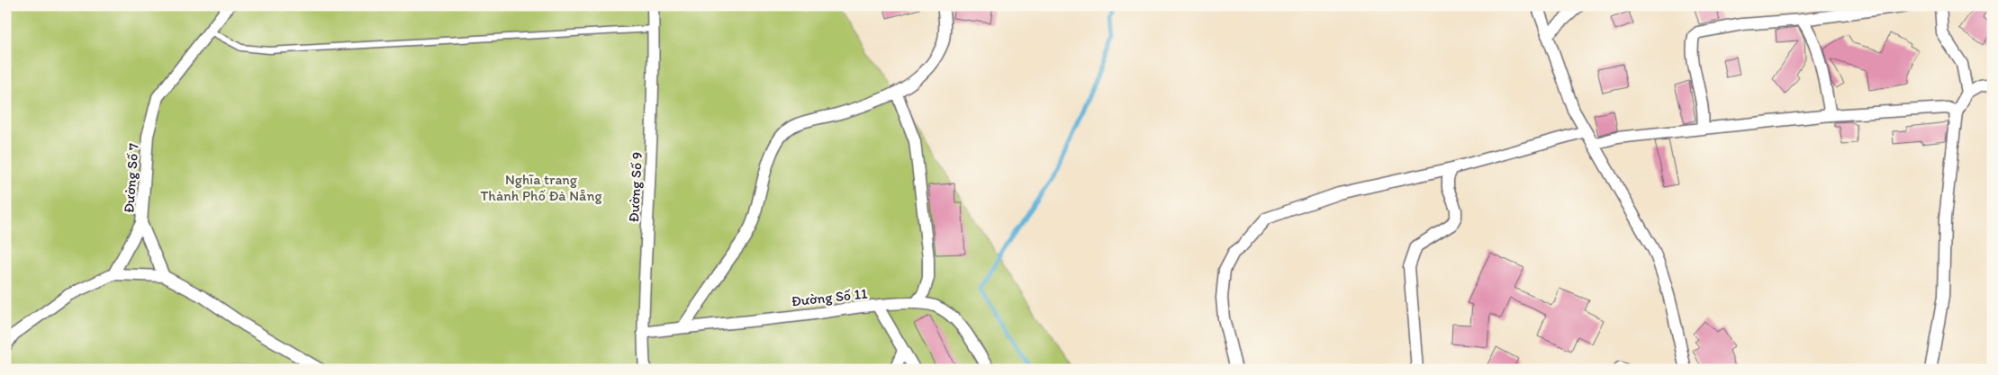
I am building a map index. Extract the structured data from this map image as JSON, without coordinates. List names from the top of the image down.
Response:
{
  "streets": {
    "street": ["Đường Số 7", "Đường Số 9", "Đường Số 11"]
  },
  "crossings": [
    ["Đường Số 9", "Đường Số 11"]
  ],
  "parks": ["Nghĩa trang Thành Phố Đà Nẵng"]
}
